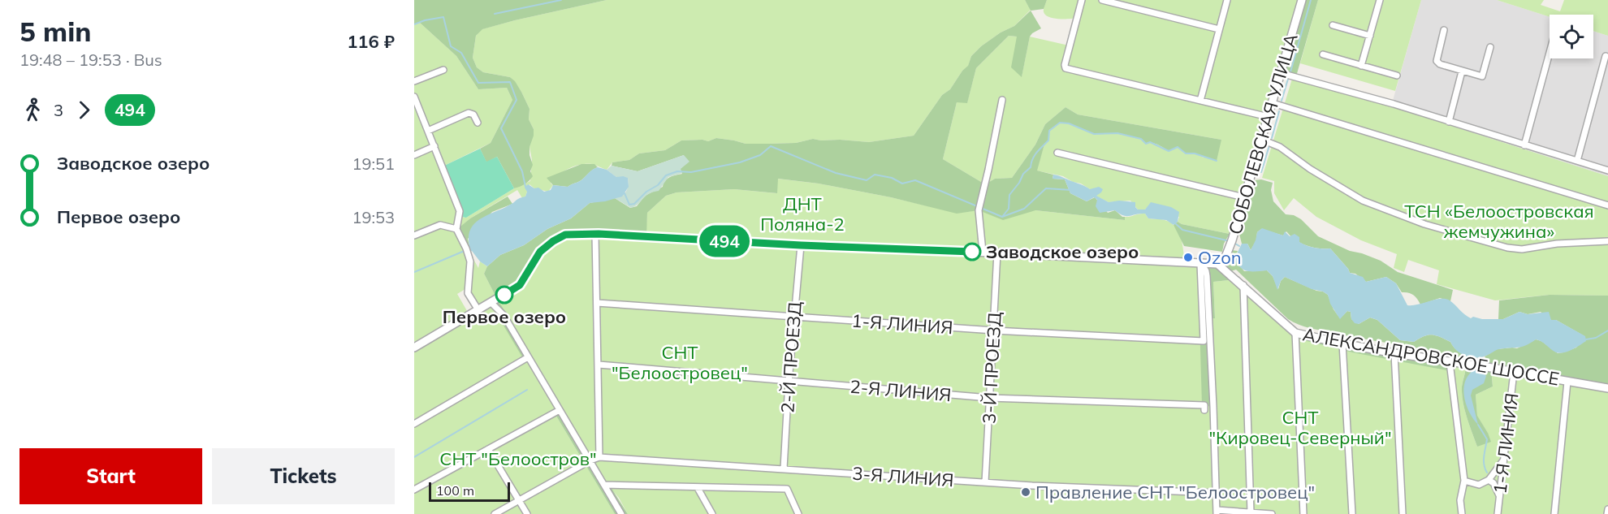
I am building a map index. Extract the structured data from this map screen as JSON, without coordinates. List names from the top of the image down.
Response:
{
  "streets": {
    "street": [
      "СОБОЛЕВСКАЯ УЛИЦА",
      "1-Я ЛИНИЯ",
      "АЛЕКСАНДРОВСКОЕ ШОССЕ",
      "2-Й ПРОЕЗД",
      "3-Й ПРОЕЗД",
      "2-Я ЛИНИЯ",
      "3-Я ЛИНИЯ"
    ]
  },
  "crossings": [
    ["СОБОЛЕВСКАЯ УЛИЦА", "АЛЕКСАНДРОВСКОЕ ШОССЕ"],
    ["1-Я ЛИНИЯ", "АЛЕКСАНДРОВСКОЕ ШОССЕ"],
    ["1-Я ЛИНИЯ", "2-Й ПРОЕЗД"],
    ["1-Я ЛИНИЯ", "3-Й ПРОЕЗД"],
    ["2-Й ПРОЕЗД", "2-Я ЛИНИЯ"],
    ["2-Й ПРОЕЗД", "3-Я ЛИНИЯ"],
    ["3-Й ПРОЕЗД", "2-Я ЛИНИЯ"],
    ["3-Й ПРОЕЗД", "3-Я ЛИНИЯ"]
  ],
  "parks": [
    "ДНТ Поляна-2",
    "ТСН «Белоостровская жемчужина»",
    "СНТ \"Белоостровец\"",
    "СНТ \"Кировец-Северный\"",
    "СНТ \"Белоостров\""
  ],
  "places": [
    "Заводское озеро",
    "Ozon",
    "Первое озеро",
    "Правление СНТ \"Белоостровец\""
  ],
  "lines": ["bus line 494"],
  "scale_bar": "100 m",
  "page": {
    "heading": ["5 min", "19:48 – 19:53 · Bus", "116 ₽"],
    "on_map": "494",
    "legs": ["3", "494"],
    "list": [
      {
        "name": "Заводское озеро",
        "value": "19:51"
      },
      {
        "name": "Первое озеро",
        "value": "19:53"
      }
    ],
    "buttons": ["Start", "Tickets"],
    "scale": "100 m"
  }
}
